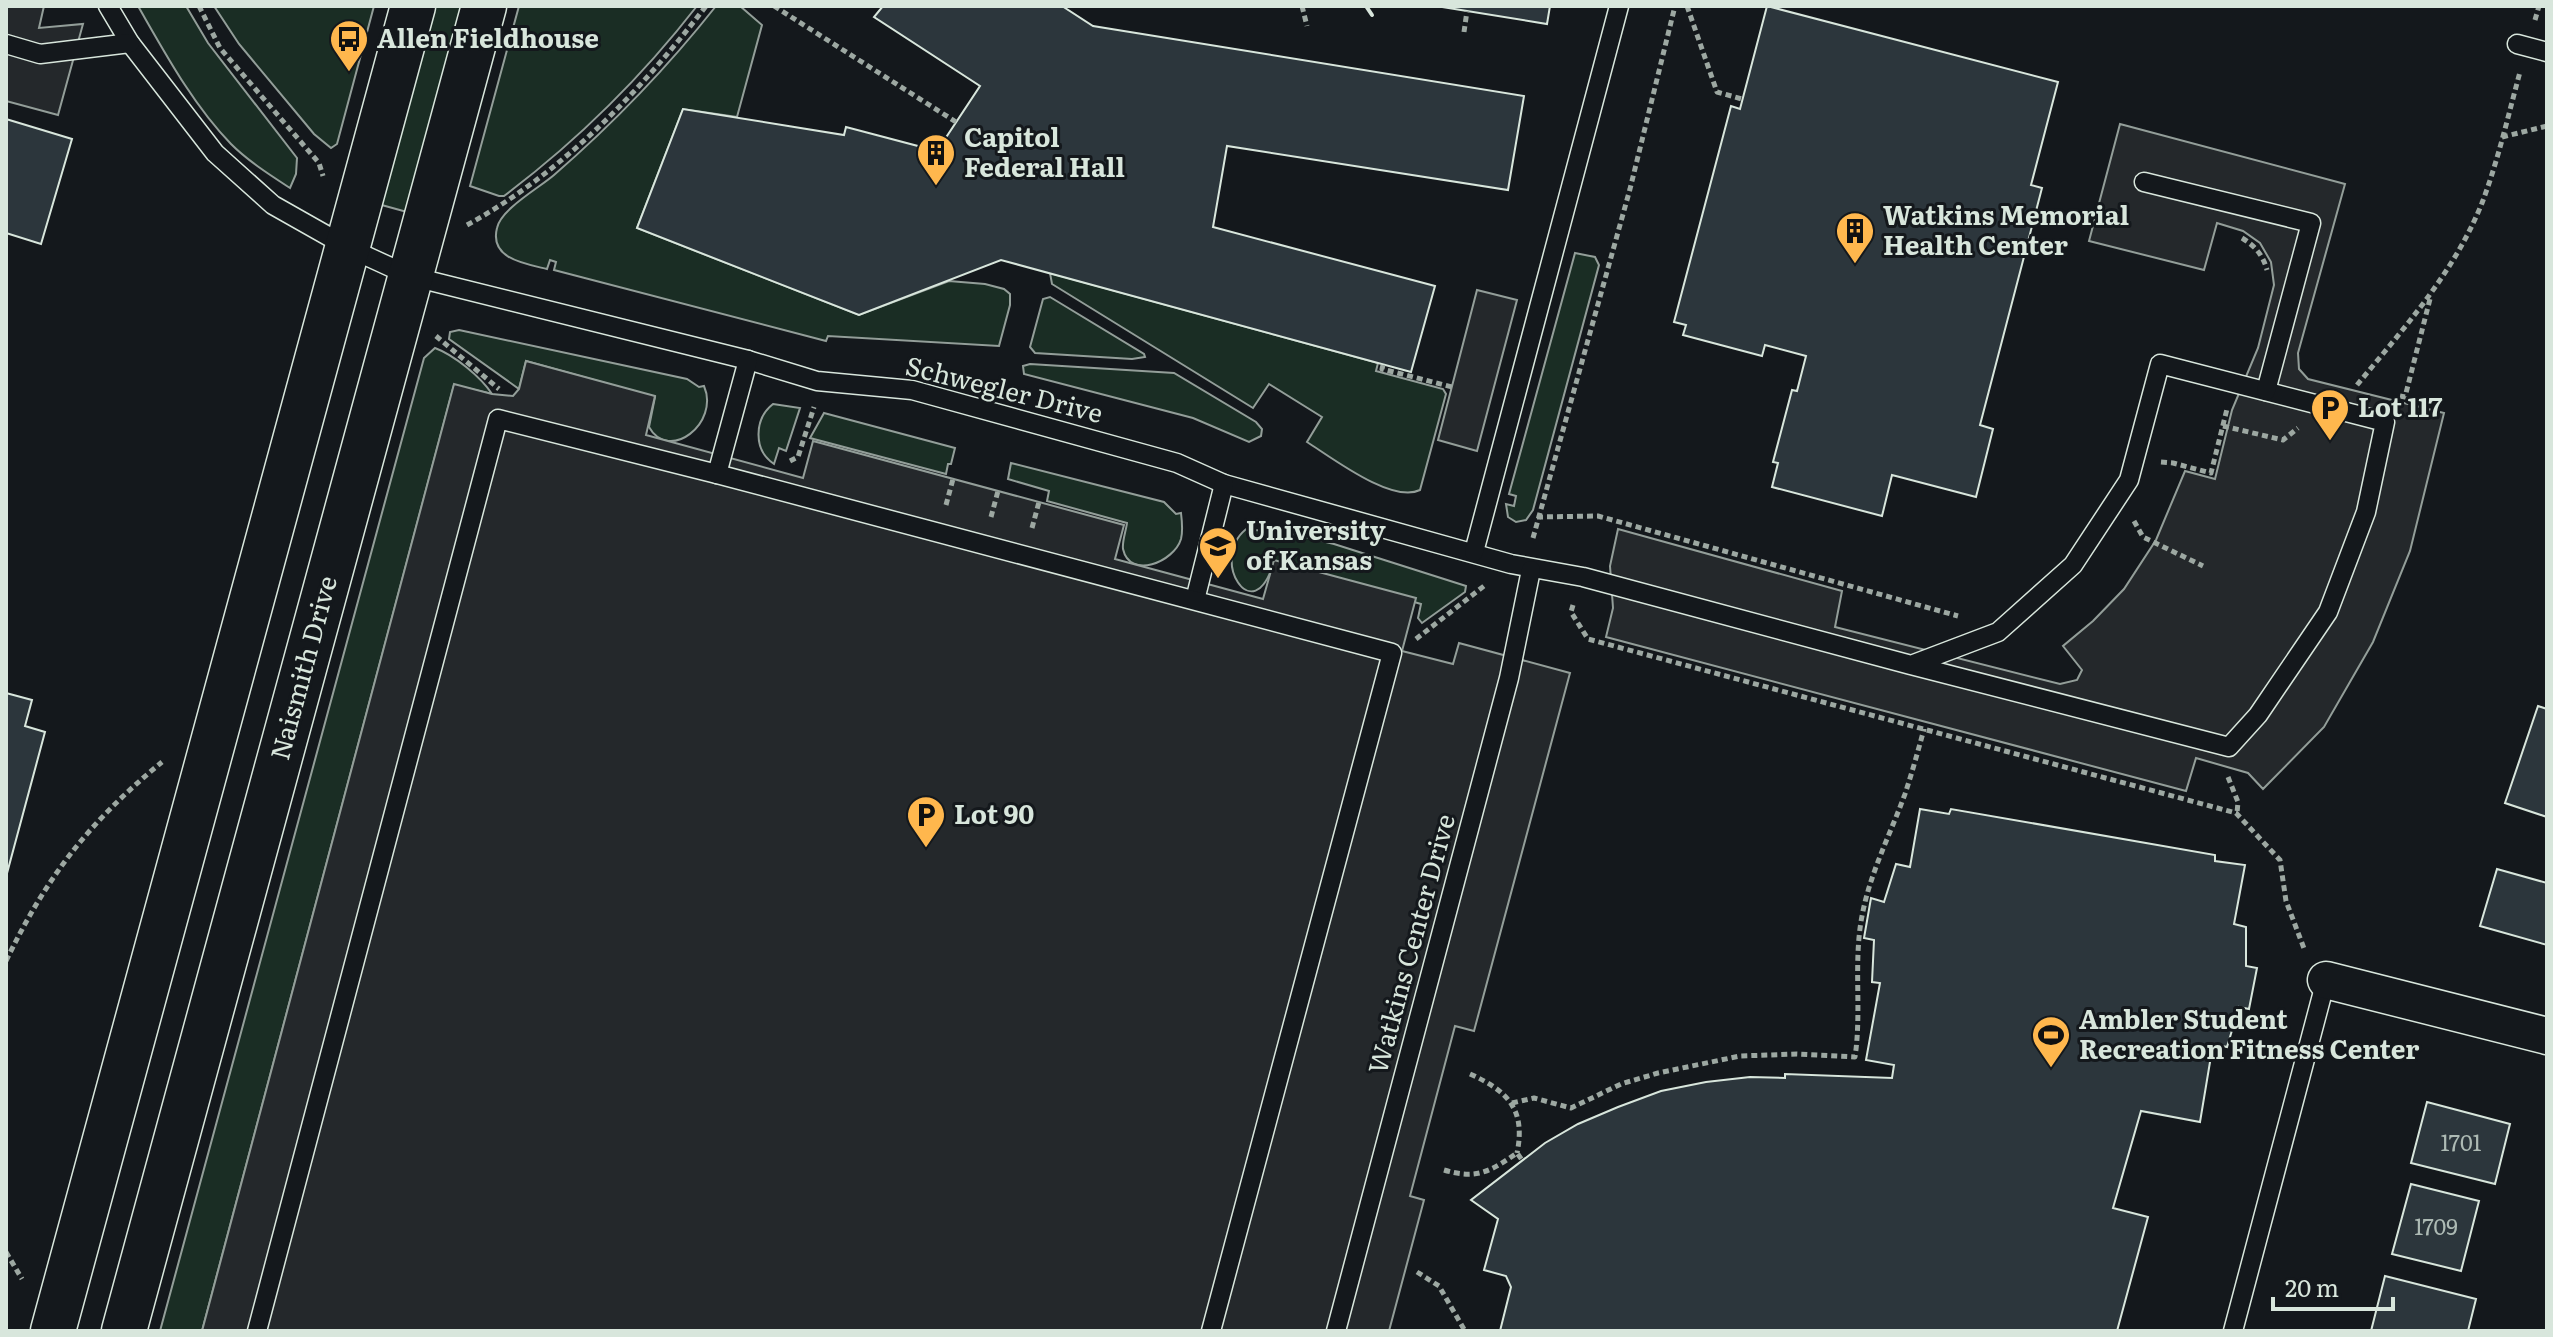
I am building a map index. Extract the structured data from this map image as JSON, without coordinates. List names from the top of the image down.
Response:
{
  "streets": {
    "street": ["Naismith Drive"],
    "lane": ["Schwegler Drive", "Watkins Center Drive"]
  },
  "crossings": [
    ["Schwegler Drive", "Naismith Drive"],
    ["Schwegler Drive", "Watkins Center Drive"]
  ],
  "places": {
    "bus stop": ["Allen Fieldhouse"],
    "building": ["Capitol Federal Hall", "Watkins Memorial Health Center"],
    "parking": ["Lot 117", "Lot 90"],
    "school or university": ["University of Kansas"],
    "sports": ["Ambler Student Recreation Fitness Center"]
  },
  "house_numbers": ["1701", "1709"],
  "scale_bar": "20 m"
}
